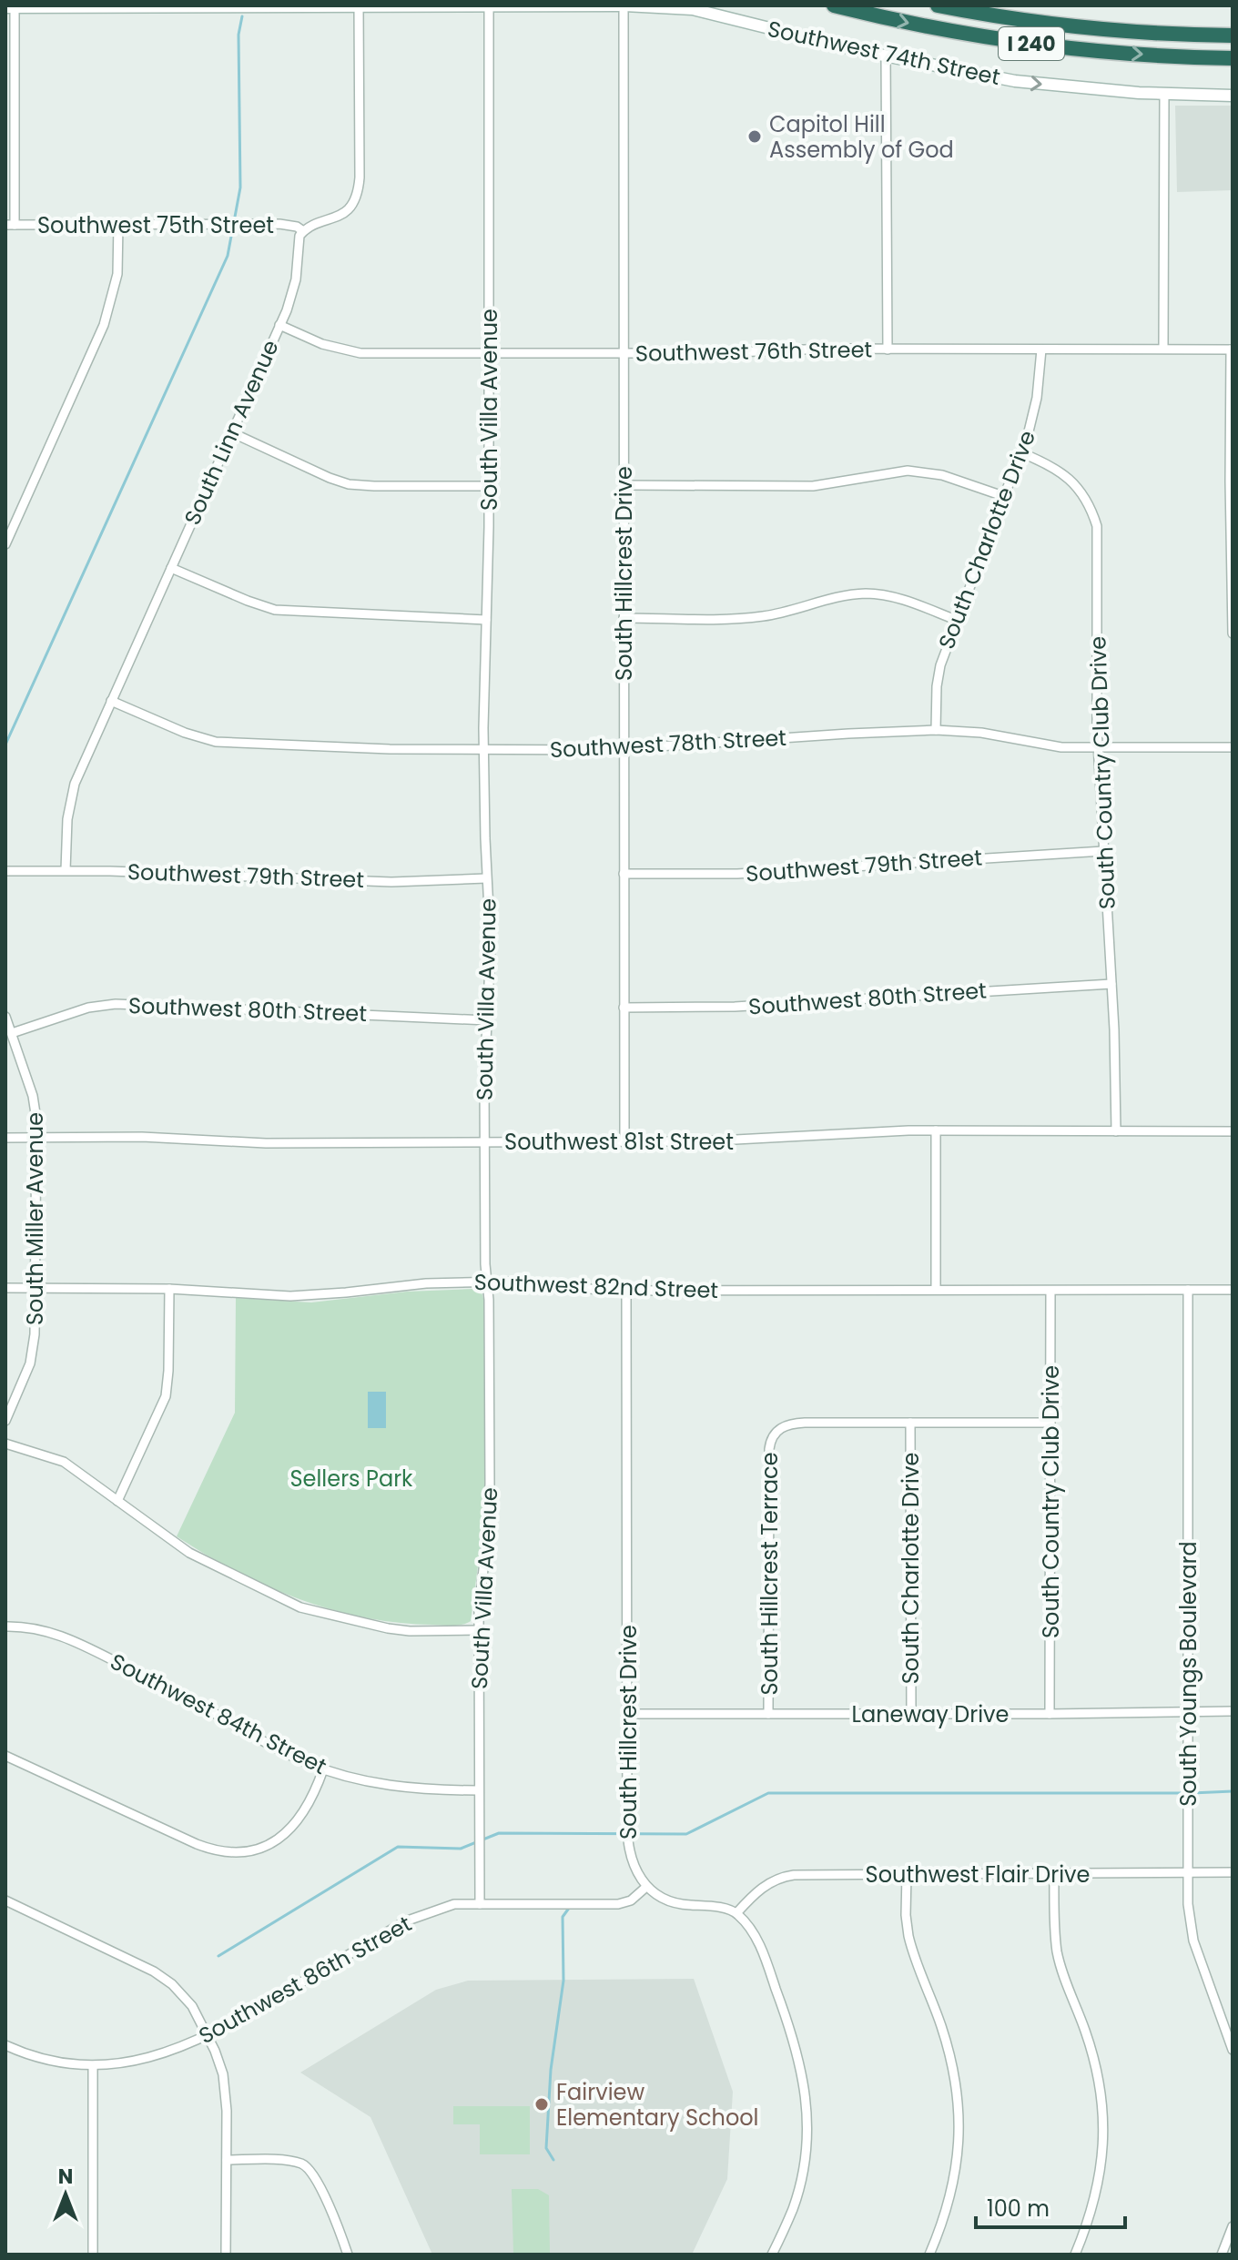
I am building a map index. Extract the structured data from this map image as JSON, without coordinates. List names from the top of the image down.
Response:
{
  "streets": {
    "highway": ["I 240"],
    "main road": ["Southwest 74th Street"],
    "street": [
      "Southwest 75th Street",
      "Southwest 76th Street",
      "South Villa Avenue",
      "South Linn Avenue",
      "South Charlotte Drive",
      "South Hillcrest Drive",
      "Southwest 78th Street",
      "South Country Club Drive",
      "Southwest 79th Street",
      "Southwest 80th Street",
      "Southwest 81st Street",
      "South Miller Avenue",
      "Southwest 82nd Street",
      "South Hillcrest Terrace",
      "South Youngs Boulevard",
      "Southwest 84th Street",
      "Laneway Drive",
      "Southwest Flair Drive",
      "Southwest 86th Street"
    ]
  },
  "crossings": [
    ["Southwest 74th Street", "South Villa Avenue"],
    ["Southwest 74th Street", "South Hillcrest Drive"],
    ["Southwest 75th Street", "South Linn Avenue"],
    ["Southwest 76th Street", "South Villa Avenue"],
    ["Southwest 76th Street", "South Linn Avenue"],
    ["Southwest 76th Street", "South Charlotte Drive"],
    ["Southwest 76th Street", "South Hillcrest Drive"],
    ["South Villa Avenue", "Southwest 78th Street"],
    ["South Villa Avenue", "Southwest 79th Street"],
    ["South Villa Avenue", "Southwest 80th Street"],
    ["South Villa Avenue", "Southwest 81st Street"],
    ["South Villa Avenue", "Southwest 82nd Street"],
    ["South Villa Avenue", "Southwest 84th Street"],
    ["South Villa Avenue", "Southwest 86th Street"],
    ["South Linn Avenue", "Southwest 78th Street"],
    ["South Linn Avenue", "Southwest 79th Street"],
    ["South Charlotte Drive", "Southwest 78th Street"],
    ["South Charlotte Drive", "South Country Club Drive"],
    ["South Charlotte Drive", "South Hillcrest Terrace"],
    ["South Charlotte Drive", "Laneway Drive"],
    ["South Hillcrest Drive", "Southwest 78th Street"],
    ["South Hillcrest Drive", "Southwest 79th Street"],
    ["South Hillcrest Drive", "Southwest 80th Street"],
    ["South Hillcrest Drive", "Southwest 81st Street"],
    ["South Hillcrest Drive", "Southwest 82nd Street"],
    ["South Hillcrest Drive", "Laneway Drive"],
    ["South Hillcrest Drive", "Southwest 86th Street"],
    ["Southwest 78th Street", "South Country Club Drive"],
    ["South Country Club Drive", "Southwest 79th Street"],
    ["South Country Club Drive", "Southwest 80th Street"],
    ["South Country Club Drive", "Southwest 81st Street"],
    ["South Country Club Drive", "Southwest 82nd Street"],
    ["South Country Club Drive", "Laneway Drive"],
    ["Southwest 80th Street", "South Miller Avenue"],
    ["Southwest 81st Street", "South Miller Avenue"],
    ["South Miller Avenue", "Southwest 82nd Street"],
    ["Southwest 82nd Street", "South Youngs Boulevard"],
    ["South Hillcrest Terrace", "Laneway Drive"],
    ["South Youngs Boulevard", "Laneway Drive"],
    ["South Youngs Boulevard", "Southwest Flair Drive"]
  ],
  "parks": ["Sellers Park"],
  "places": ["Capitol Hill Assembly of God", "Fairview Elementary School"],
  "scale_bar": "100 m",
  "north": "top"
}
